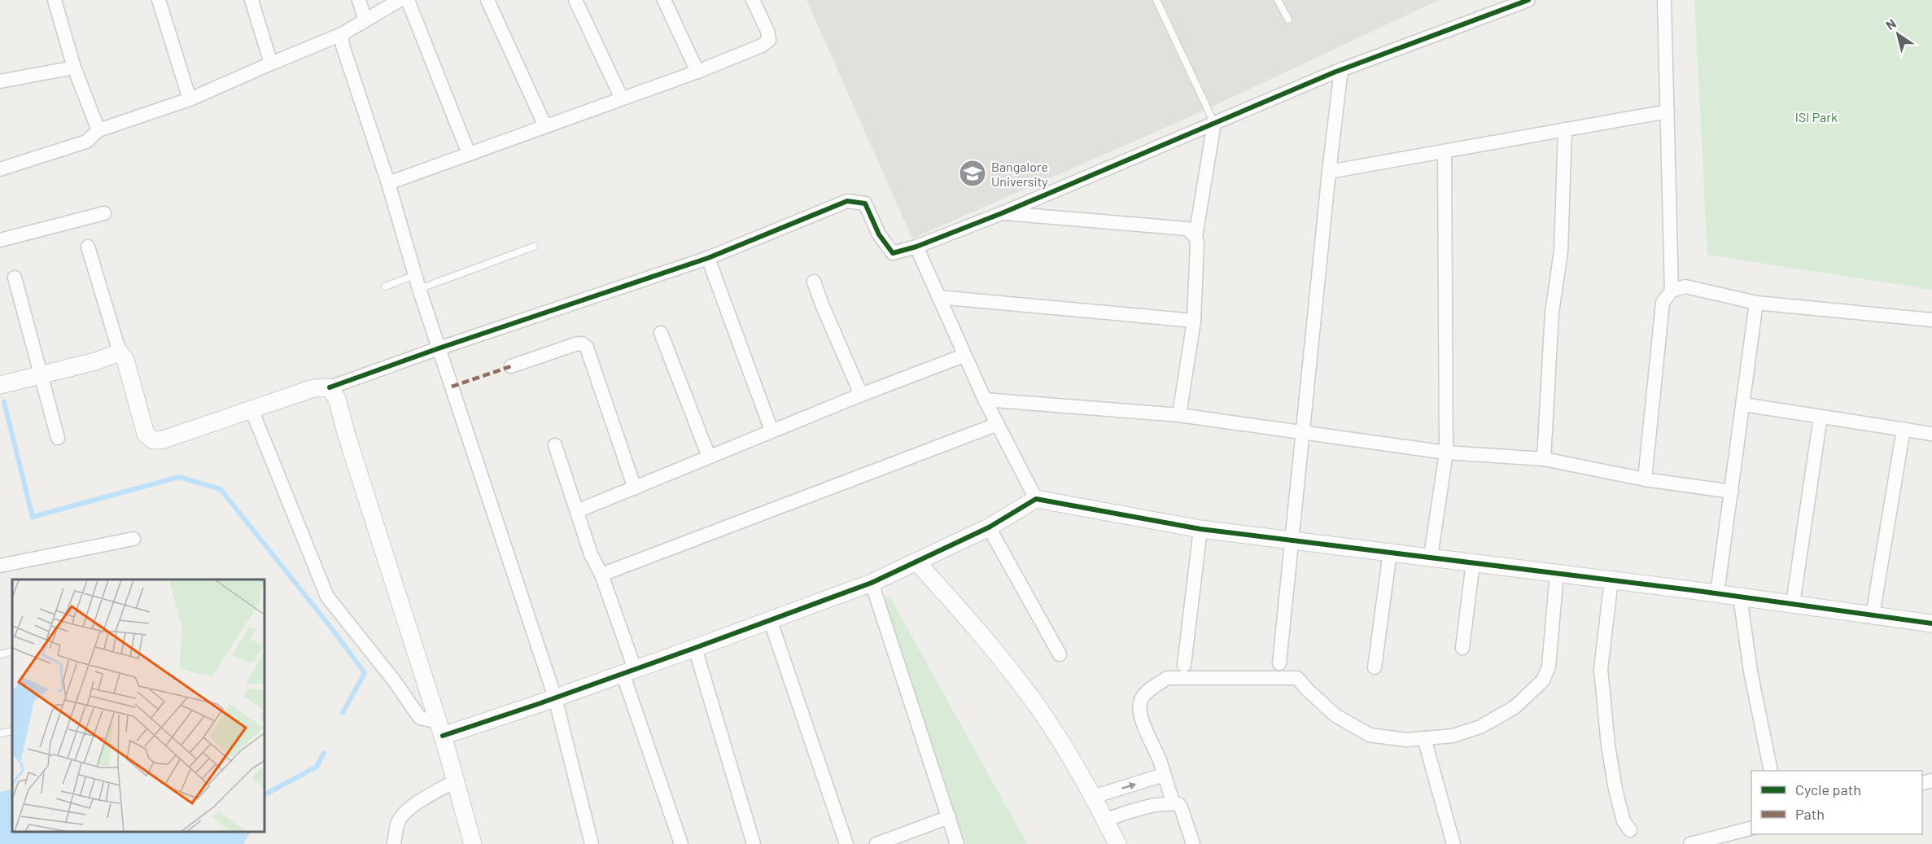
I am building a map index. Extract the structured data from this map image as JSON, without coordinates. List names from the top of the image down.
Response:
{
  "parks": ["ISI Park"],
  "places": {
    "school or university": ["Bangalore University"]
  },
  "legend": ["Cycle path", "Path"],
  "north": "top left"
}
